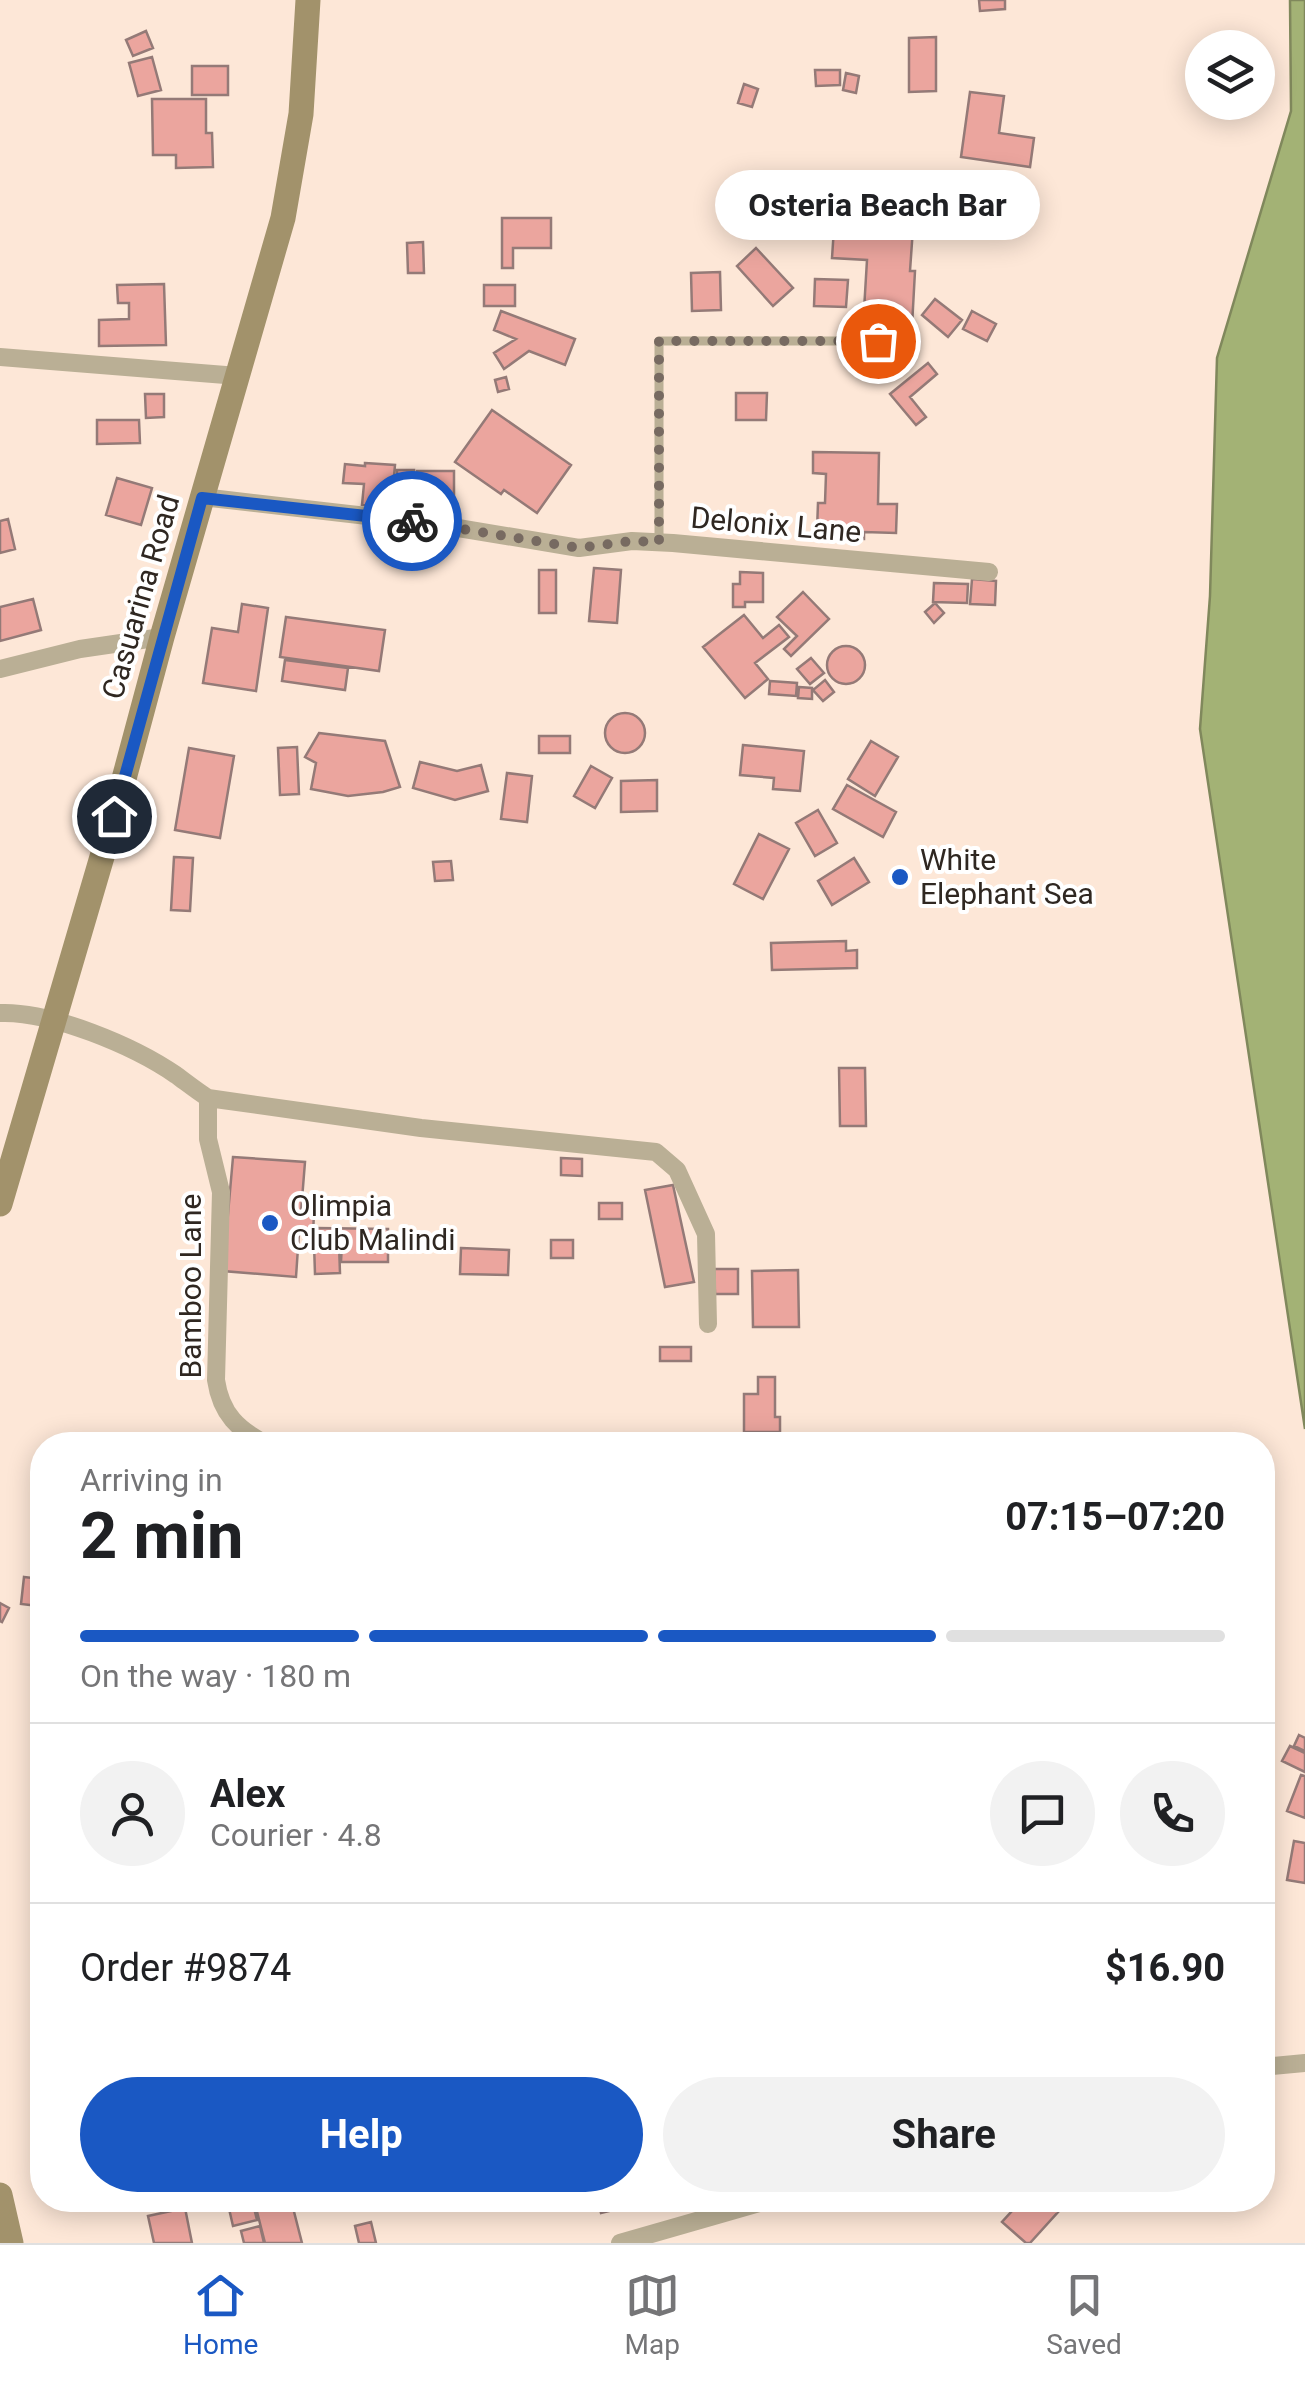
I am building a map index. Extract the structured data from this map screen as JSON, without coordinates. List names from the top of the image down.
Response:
{
  "streets": {
    "street": ["Delonix Lane", "Casuarina Road", "Bamboo Lane"]
  },
  "crossings": [
    ["Delonix Lane", "Casuarina Road"]
  ],
  "places": ["Osteria Beach Bar", "White Elephant Sea", "Olimpia Club Malindi"],
  "page": {
    "bubble": "Osteria Beach Bar",
    "heading": ["2 min", "Arriving in", "07:15–07:20"],
    "panel": [
      "Alex",
      "Courier · 4.8",
      "Order #9874",
      "$16.90"
    ],
    "bar": "On the way · 180 m",
    "buttons": ["Help", "Share"],
    "tabs": ["Home", "Map", "Saved"]
  }
}
